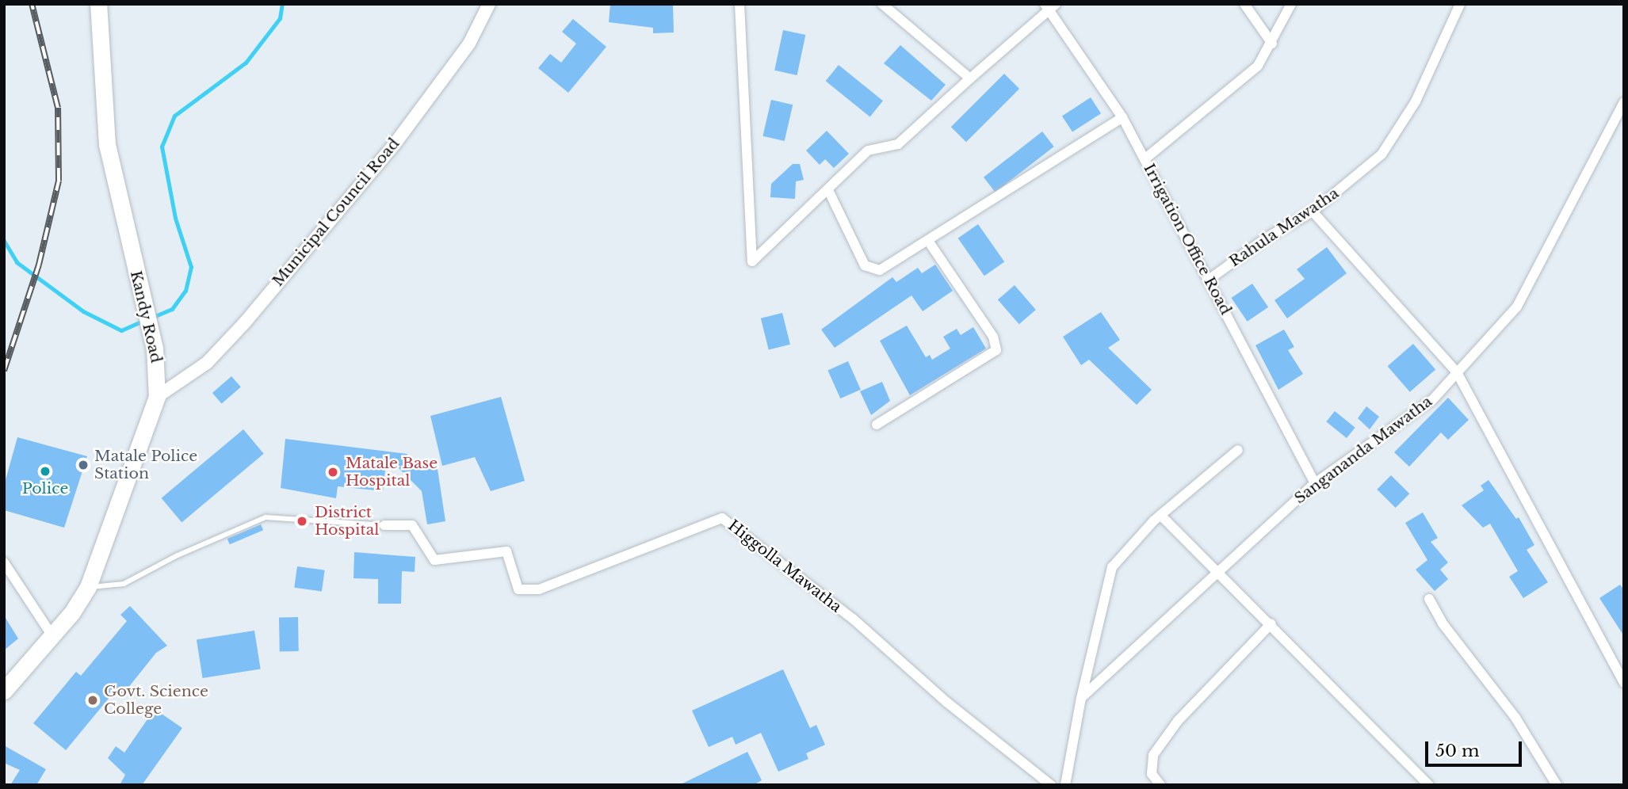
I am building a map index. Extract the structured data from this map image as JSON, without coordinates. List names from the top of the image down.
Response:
{
  "streets": {
    "highway": ["Kandy Road"],
    "street": [
      "Municipal Council Road",
      "Rahula Mawatha",
      "Irrigation Office Road",
      "Sangananda Mawatha",
      "Higgolla Mawatha"
    ]
  },
  "crossings": [
    ["Municipal Council Road", "Kandy Road"],
    ["Rahula Mawatha", "Irrigation Office Road"],
    ["Irrigation Office Road", "Sangananda Mawatha"]
  ],
  "places": [
    "Matale Police Station",
    "Police",
    "Matale Base Hospital",
    "District Hospital",
    "Govt. Science College"
  ],
  "scale_bar": "50 m"
}
